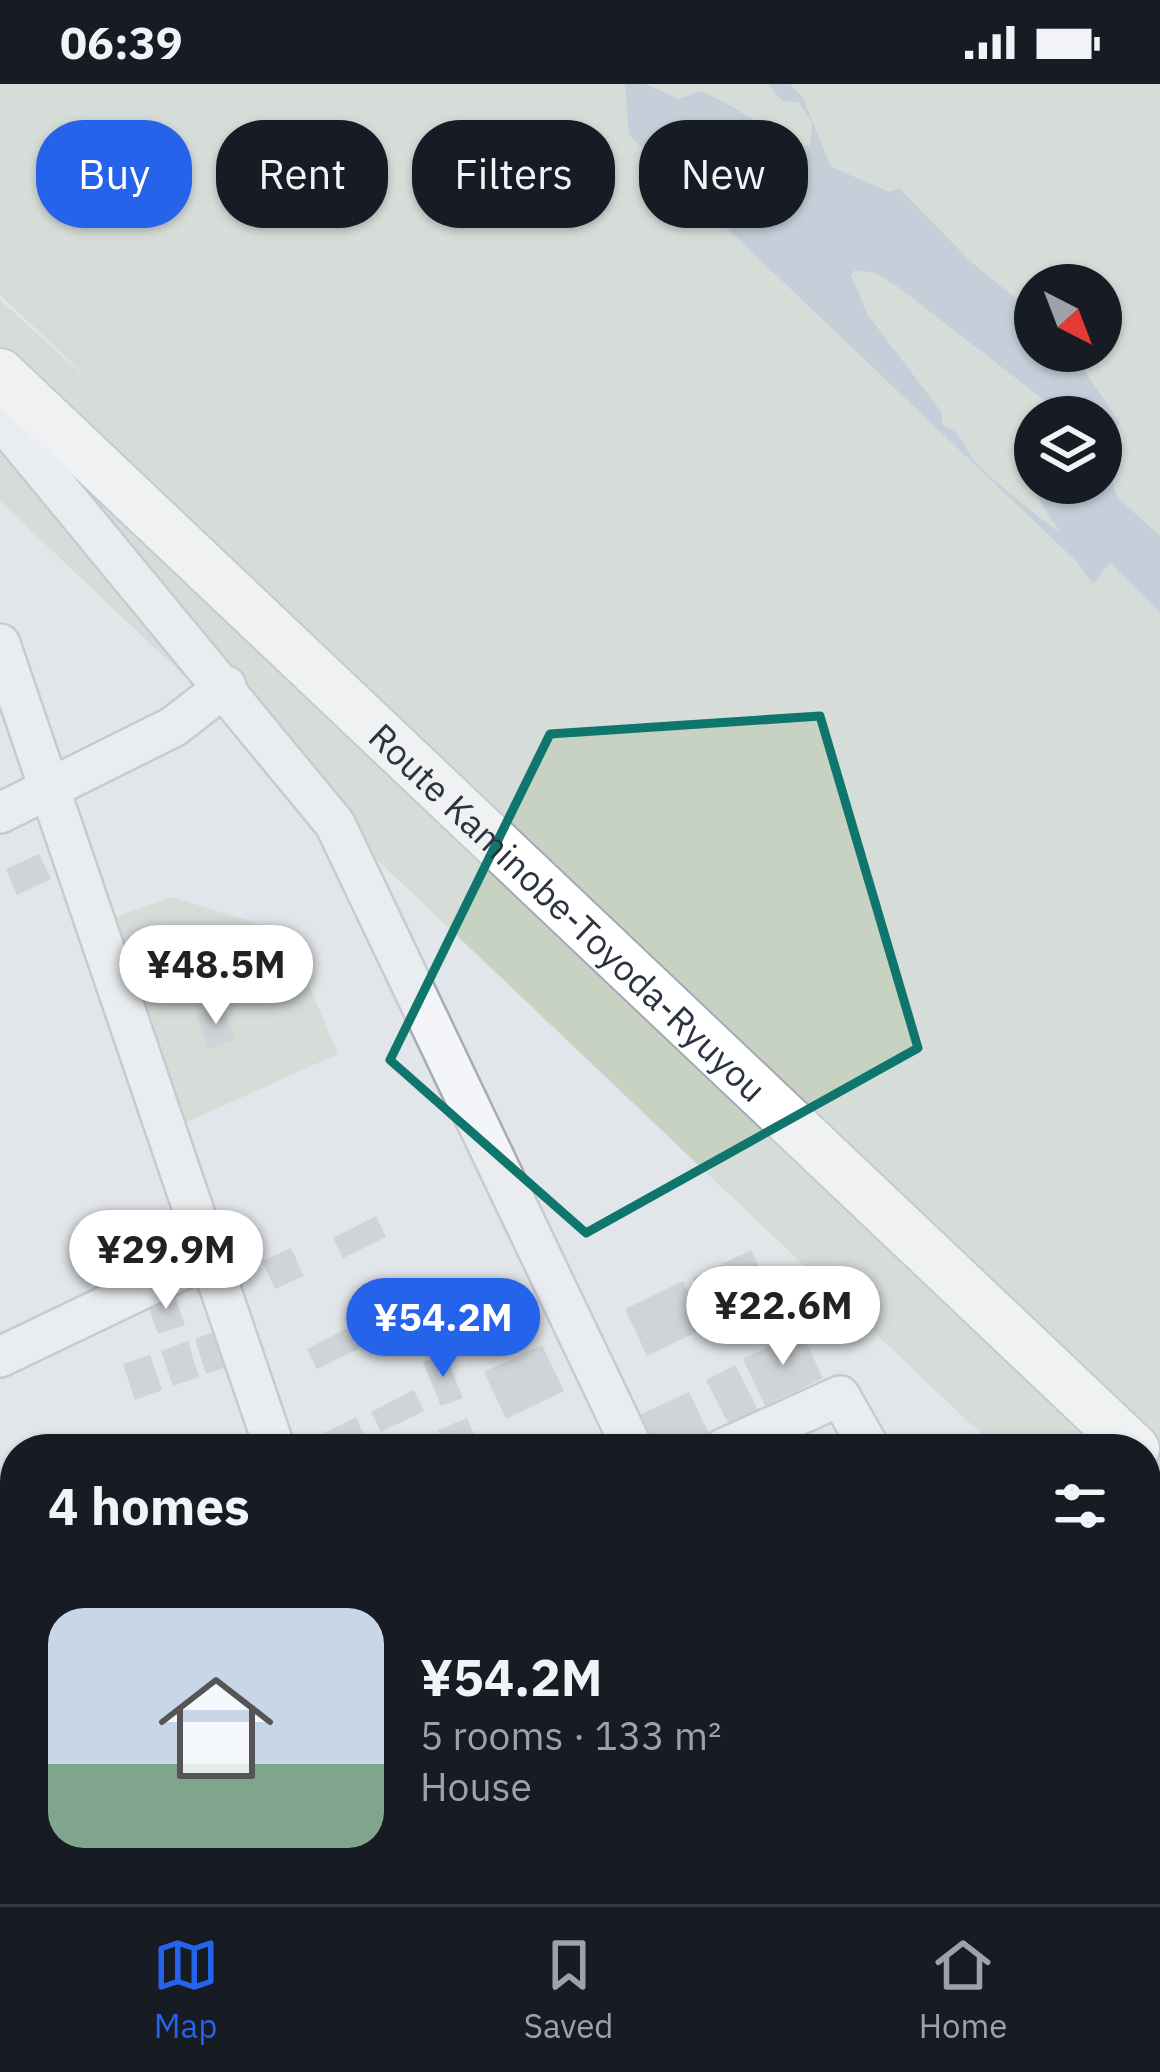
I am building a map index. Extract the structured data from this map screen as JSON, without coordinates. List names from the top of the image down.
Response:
{
  "streets": {
    "main road": ["Route Kaminobe-Toyoda-Ryuyou"]
  },
  "north": "bottom right",
  "page": {
    "status": "06:39",
    "chip": [
      "Buy",
      "Rent",
      "Filters",
      "New"
    ],
    "price": [
      "¥48.5M",
      "¥29.9M",
      "¥22.6M",
      "¥54.2M"
    ],
    "heading": "4 homes",
    "list": [
      {
        "name": "¥54.2M",
        "note": "5 rooms · 133 m² · House"
      }
    ],
    "tabs": ["Map", "Saved", "Home"]
  }
}
